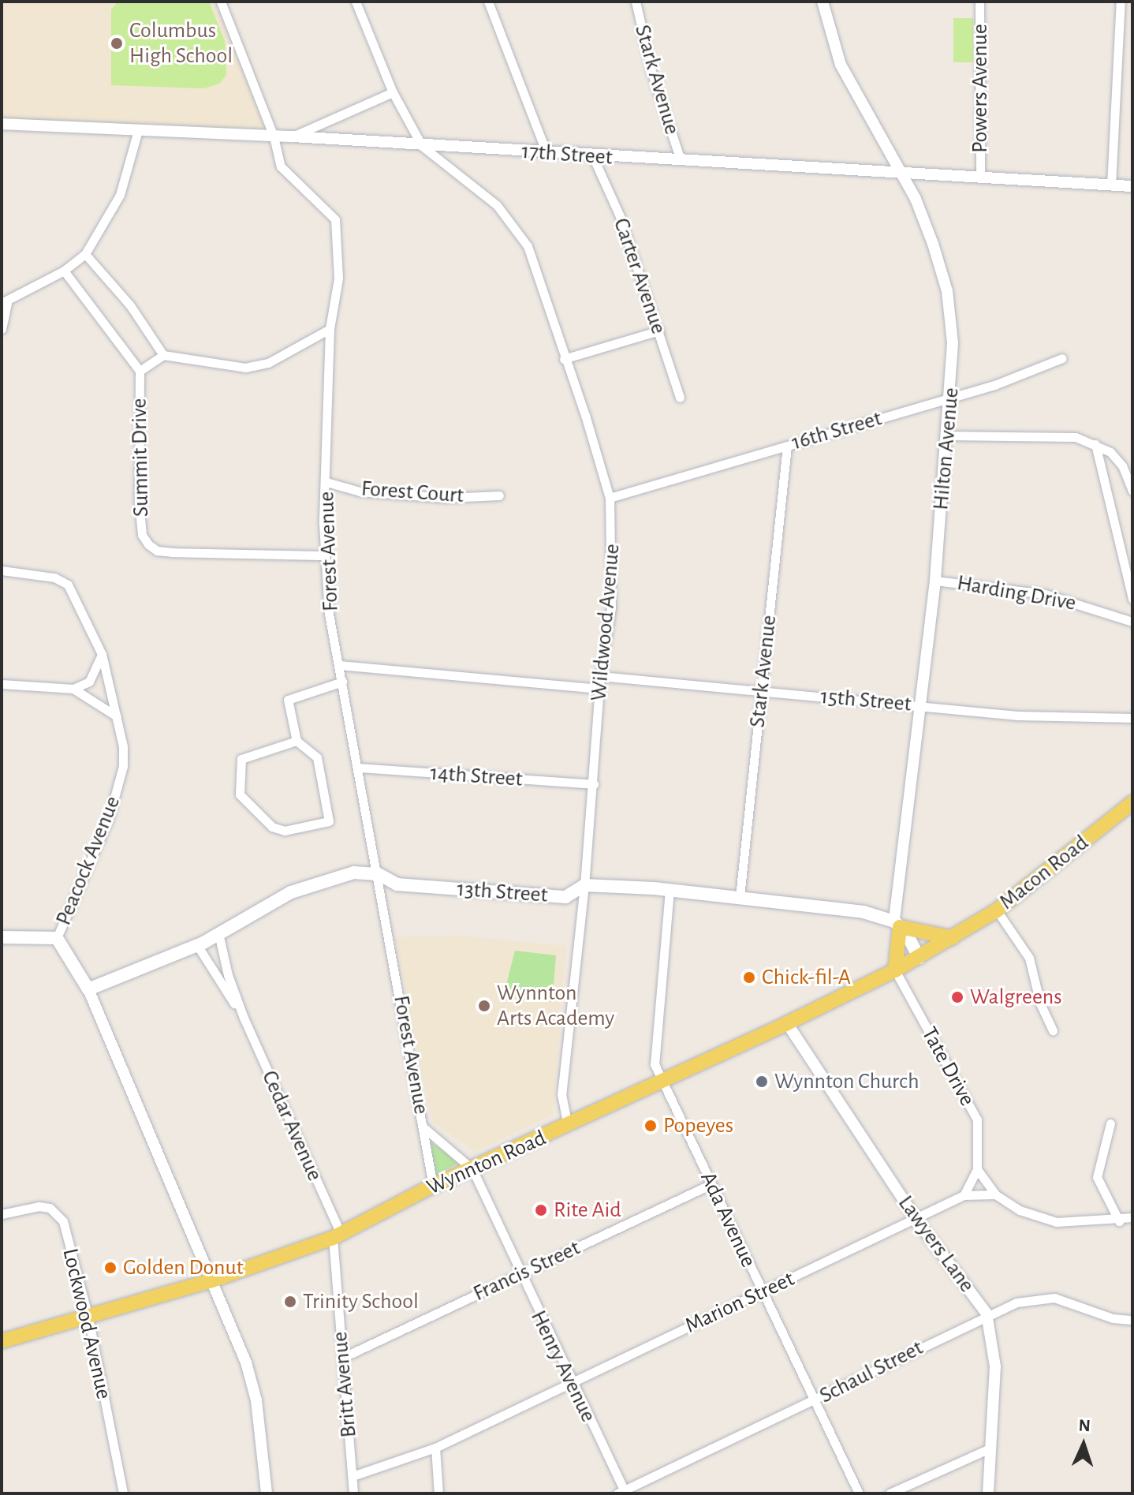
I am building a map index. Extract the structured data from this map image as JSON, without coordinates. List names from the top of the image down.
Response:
{
  "streets": {
    "main road": [
      "Peacock Avenue",
      "Macon Road",
      "13th Street",
      "Wynnton Road"
    ],
    "street": [
      "Stark Avenue",
      "Powers Avenue",
      "17th Street",
      "Carter Avenue",
      "16th Street",
      "Hilton Avenue",
      "Summit Drive",
      "Forest Court",
      "Forest Avenue",
      "Harding Drive",
      "Wildwood Avenue",
      "15th Street",
      "14th Street",
      "Tate Drive",
      "Cedar Avenue",
      "Ada Avenue",
      "Lawyers Lane",
      "Francis Street",
      "Marion Street",
      "Lockwood Avenue",
      "Henry Avenue",
      "Schaul Street",
      "Britt Avenue"
    ]
  },
  "crossings": [
    ["Stark Avenue", "17th Street"],
    ["Stark Avenue", "16th Street"],
    ["Stark Avenue", "15th Street"],
    ["Stark Avenue", "13th Street"],
    ["Powers Avenue", "17th Street"],
    ["17th Street", "Carter Avenue"],
    ["17th Street", "Hilton Avenue"],
    ["17th Street", "Forest Avenue"],
    ["17th Street", "Wildwood Avenue"],
    ["16th Street", "Hilton Avenue"],
    ["16th Street", "Wildwood Avenue"],
    ["Hilton Avenue", "Harding Drive"],
    ["Hilton Avenue", "15th Street"],
    ["Hilton Avenue", "13th Street"],
    ["Summit Drive", "Forest Avenue"],
    ["Forest Court", "Forest Avenue"],
    ["Forest Avenue", "14th Street"],
    ["Forest Avenue", "13th Street"],
    ["Forest Avenue", "Wynnton Road"],
    ["Forest Avenue", "Henry Avenue"],
    ["Wildwood Avenue", "15th Street"],
    ["Wildwood Avenue", "14th Street"],
    ["Wildwood Avenue", "13th Street"],
    ["Wildwood Avenue", "Wynnton Road"],
    ["Peacock Avenue", "13th Street"],
    ["Peacock Avenue", "Wynnton Road"],
    ["Macon Road", "Wynnton Road"],
    ["Tate Drive", "Wynnton Road"],
    ["Tate Drive", "Marion Street"],
    ["Cedar Avenue", "Wynnton Road"],
    ["Cedar Avenue", "Britt Avenue"],
    ["Wynnton Road", "Ada Avenue"],
    ["Wynnton Road", "Lawyers Lane"],
    ["Wynnton Road", "Lockwood Avenue"],
    ["Wynnton Road", "Henry Avenue"],
    ["Wynnton Road", "Britt Avenue"],
    ["Ada Avenue", "Francis Street"],
    ["Ada Avenue", "Marion Street"],
    ["Ada Avenue", "Schaul Street"],
    ["Lawyers Lane", "Marion Street"],
    ["Lawyers Lane", "Schaul Street"],
    ["Francis Street", "Henry Avenue"],
    ["Francis Street", "Britt Avenue"],
    ["Marion Street", "Henry Avenue"],
    ["Marion Street", "Britt Avenue"],
    ["Henry Avenue", "Schaul Street"]
  ],
  "places": [
    "Columbus High School",
    "Chick-fil-A",
    "Walgreens",
    "Wynnton Arts Academy",
    "Wynnton Church",
    "Popeyes",
    "Rite Aid",
    "Golden Donut",
    "Trinity School"
  ],
  "north": "top"
}
